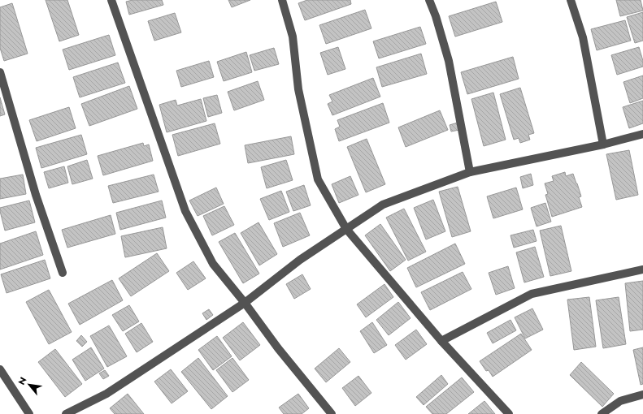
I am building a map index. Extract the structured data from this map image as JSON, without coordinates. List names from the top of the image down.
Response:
{
  "north": "top left"
}
